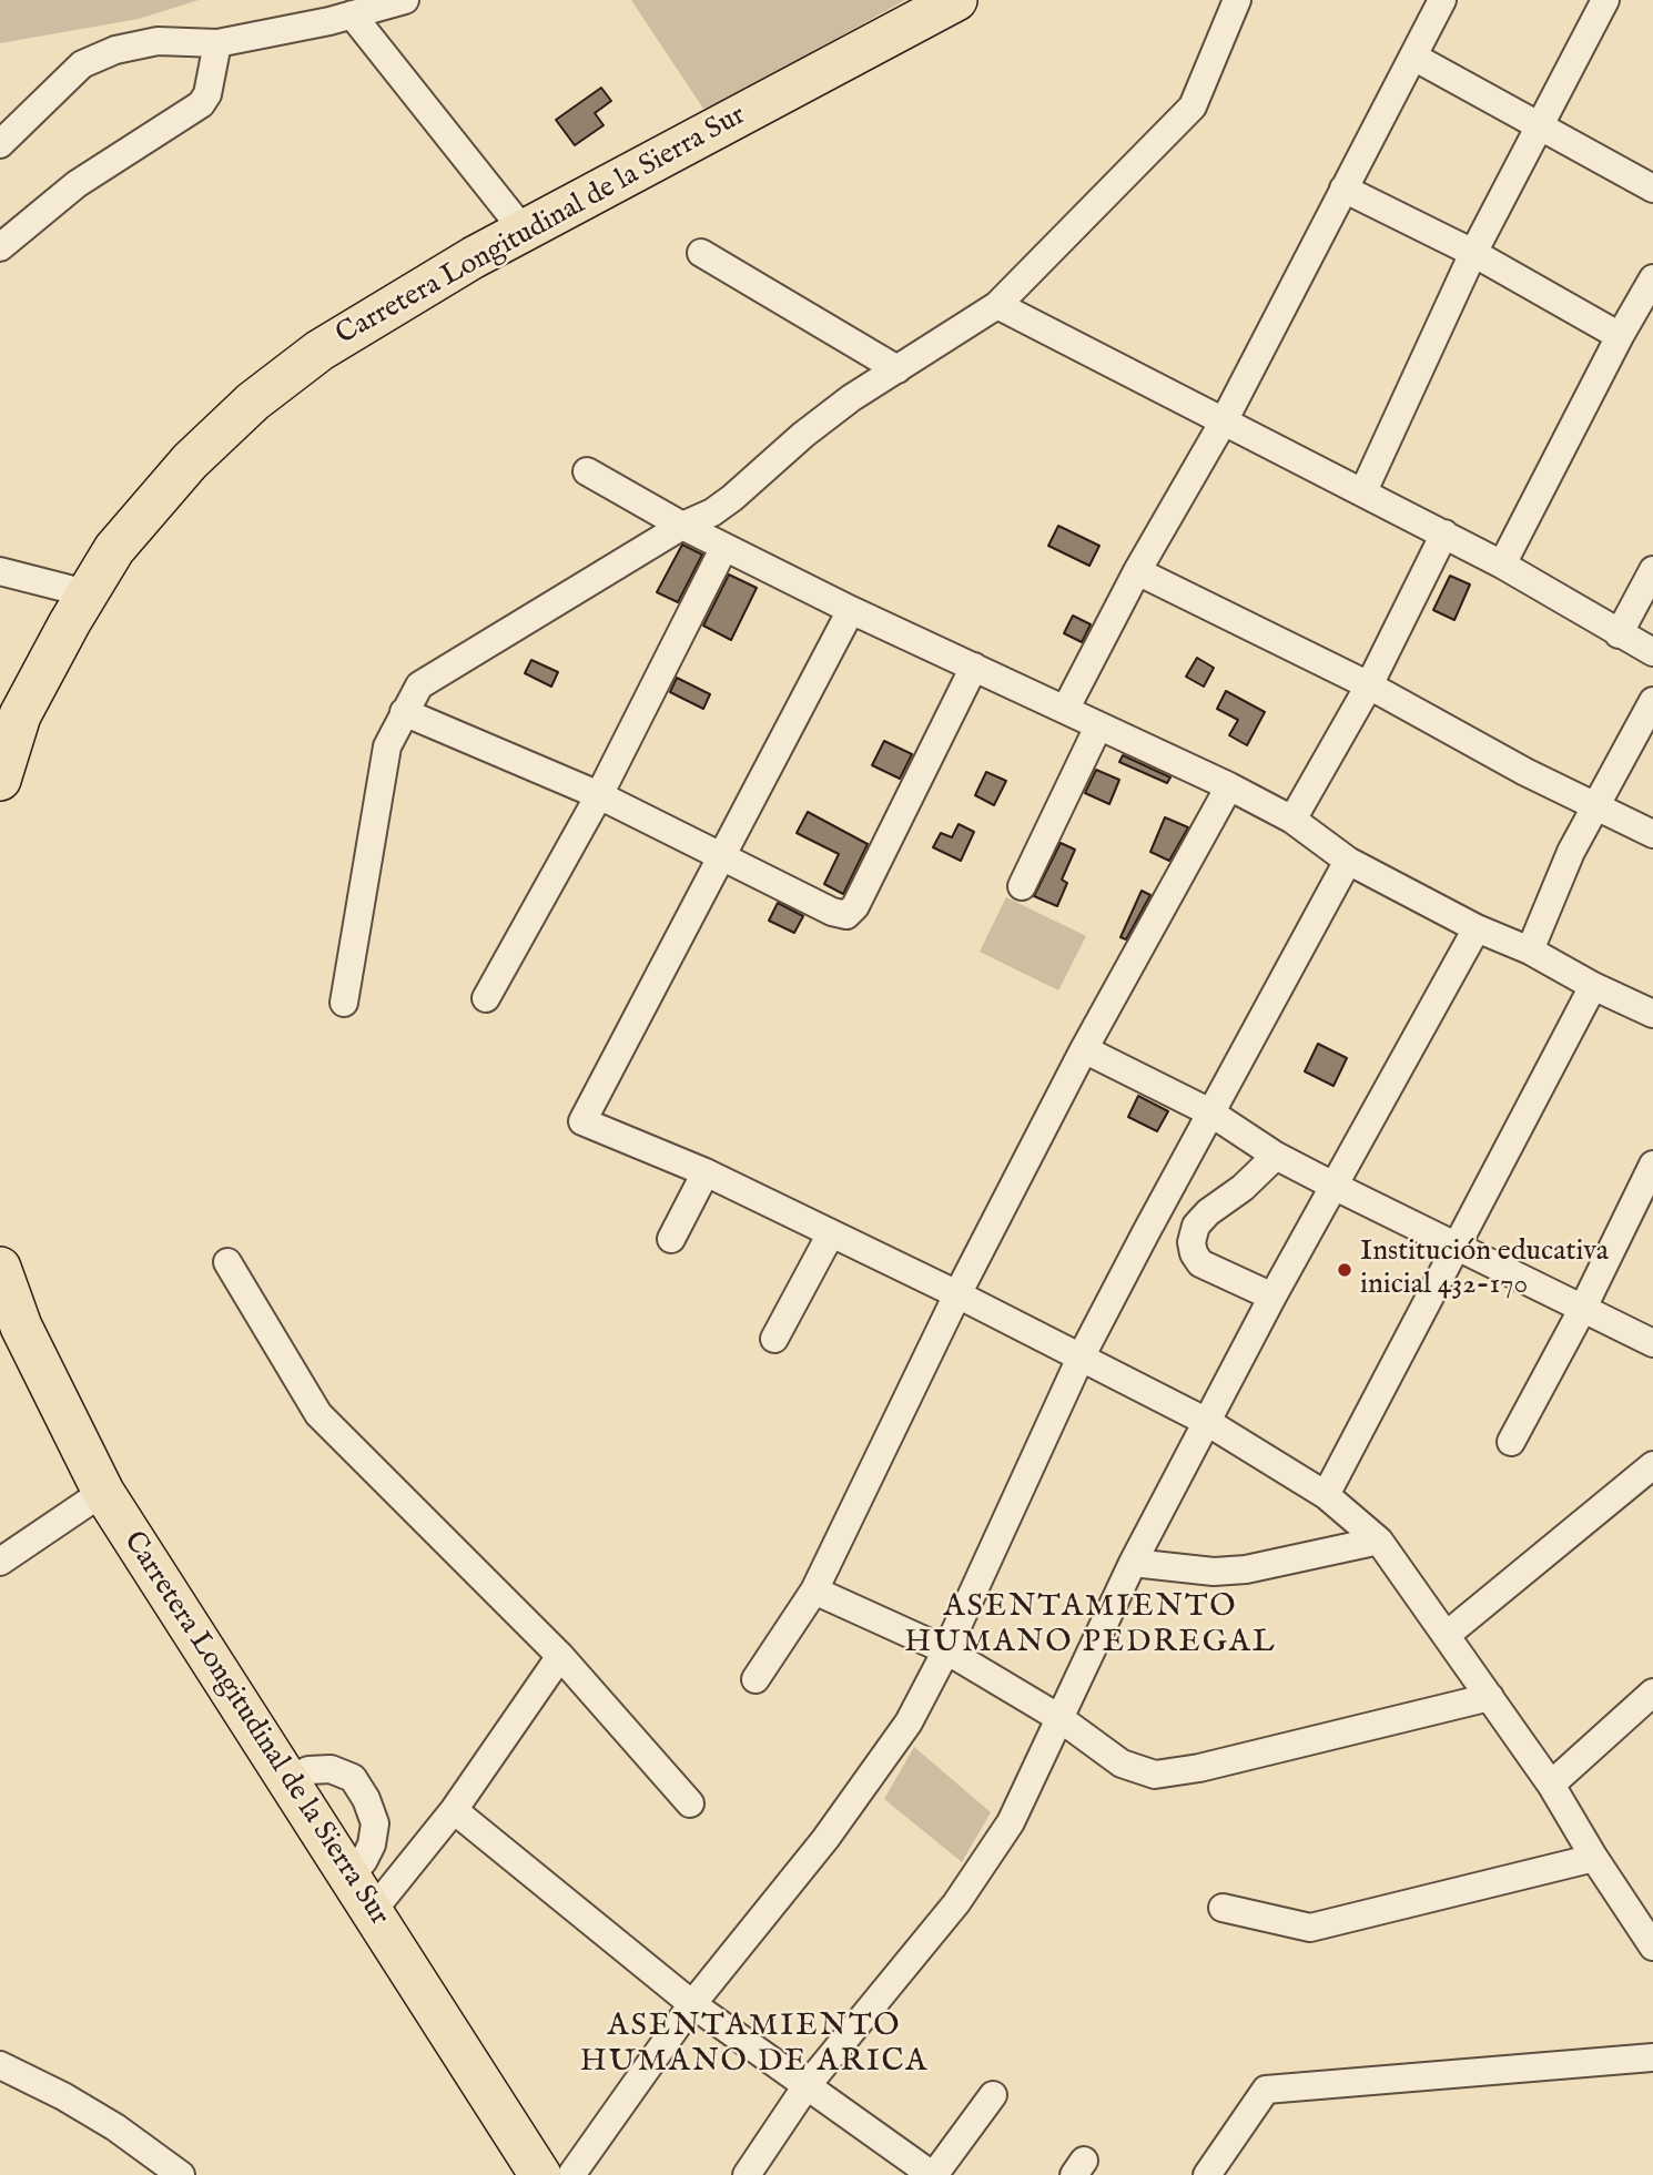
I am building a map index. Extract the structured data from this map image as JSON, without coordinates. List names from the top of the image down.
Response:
{
  "streets": {
    "highway": ["Carretera Longitudinal de la Sierra Sur"]
  },
  "districts": ["ASENTAMIENTO HUMANO PEDREGAL", "ASENTAMIENTO HUMANO DE ARICA"],
  "places": ["Institución educativa inicial 432-170"]
}
